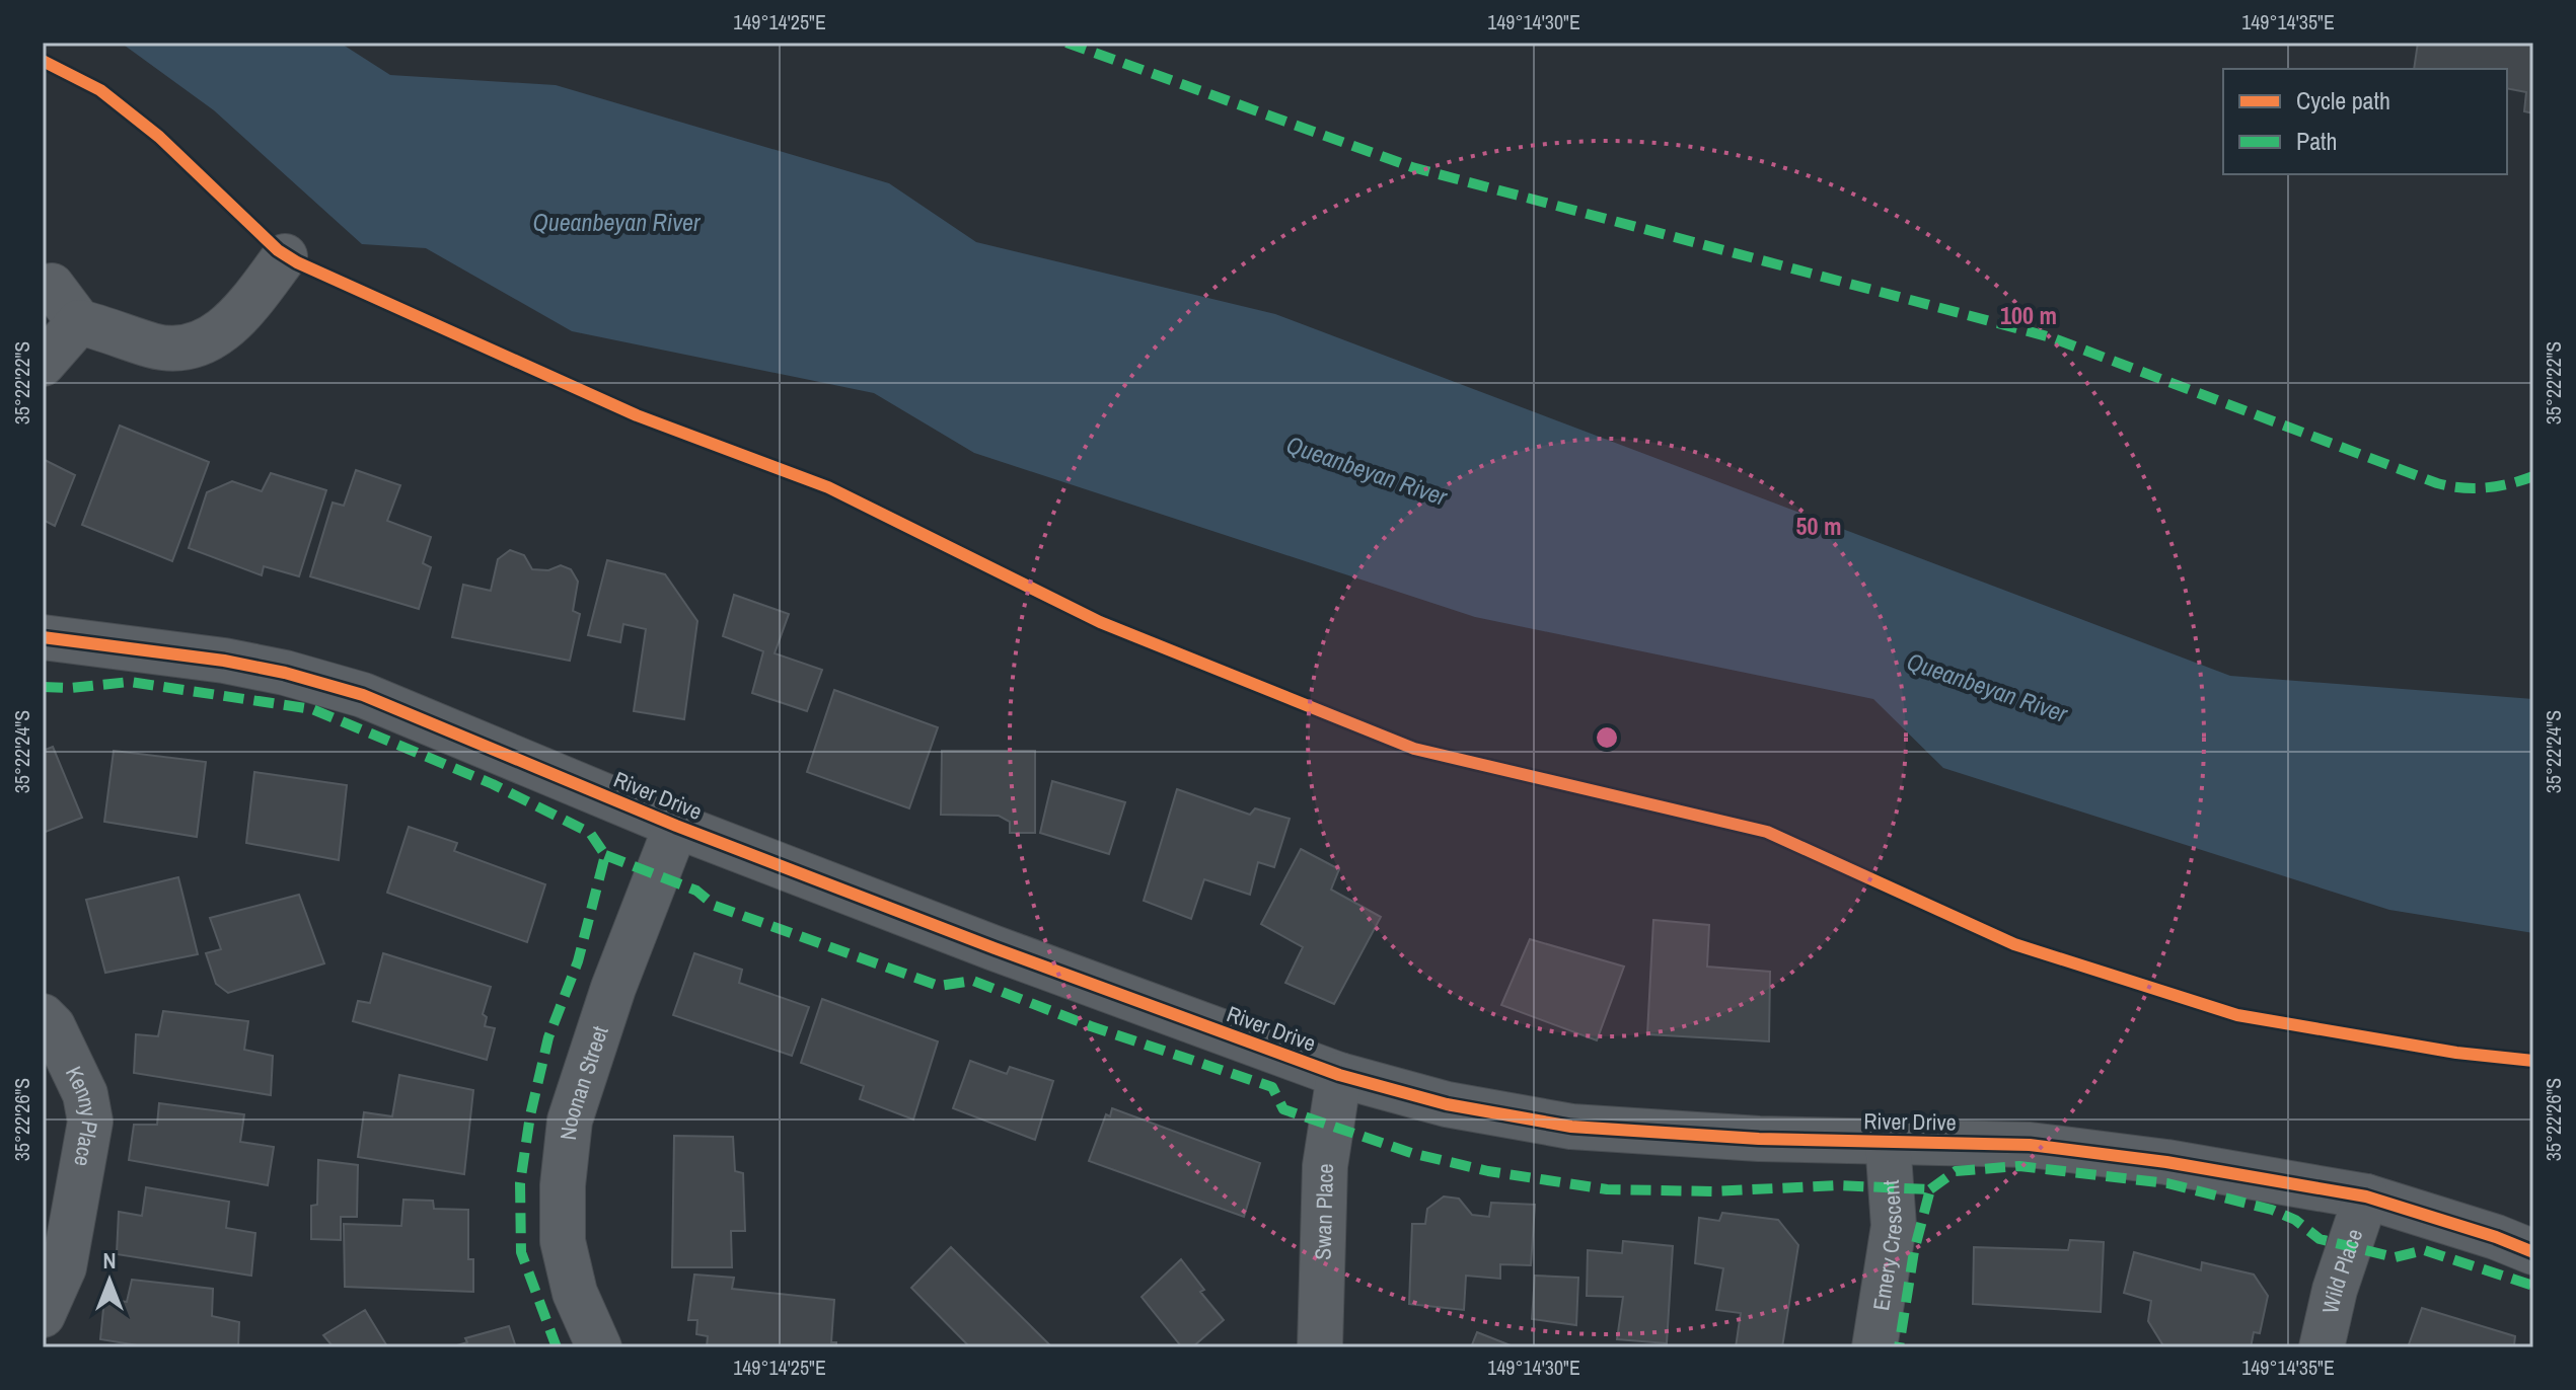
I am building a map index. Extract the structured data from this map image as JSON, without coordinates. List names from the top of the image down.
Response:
{
  "streets": {
    "street": [
      "River Drive",
      "Noonan Street",
      "Kenny Place",
      "Swan Place",
      "Emery Crescent",
      "Wild Place"
    ]
  },
  "crossings": [
    ["River Drive", "Noonan Street"],
    ["River Drive", "Swan Place"],
    ["River Drive", "Emery Crescent"],
    ["River Drive", "Wild Place"]
  ],
  "water": ["Queanbeyan River"],
  "legend": ["Cycle path", "Path"],
  "north": "top",
  "coordinates": [
    "149°14'25\"E",
    "149°14'30\"E",
    "149°14'35\"E",
    "35°22'22\"S",
    "35°22'24\"S",
    "35°22'26\"S"
  ],
  "rings": ["100 m", "50 m"]
}
